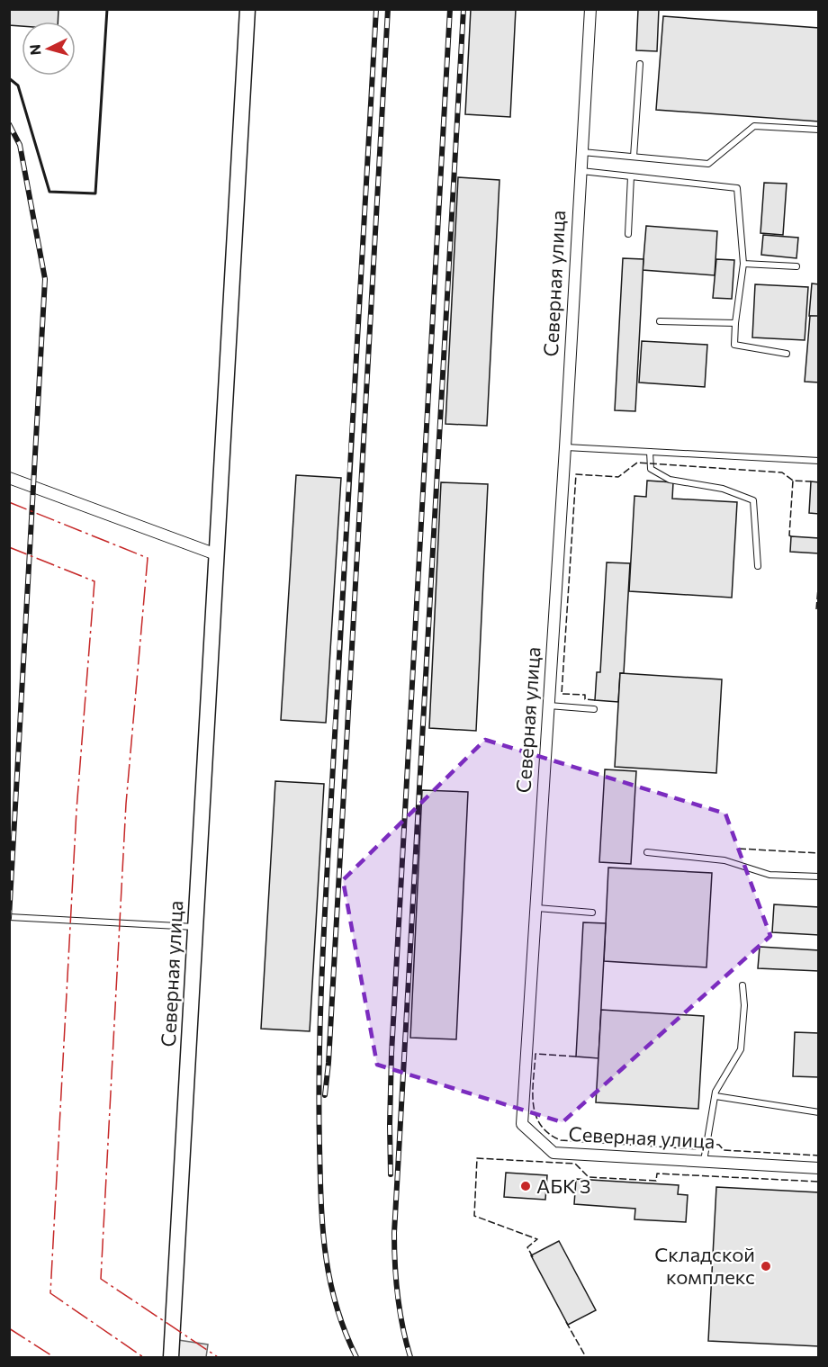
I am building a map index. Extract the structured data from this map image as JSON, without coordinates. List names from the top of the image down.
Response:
{
  "streets": {
    "main road": ["Северная улица"]
  },
  "places": ["АБК 3", "Складской комплекс"],
  "north": "left"
}
